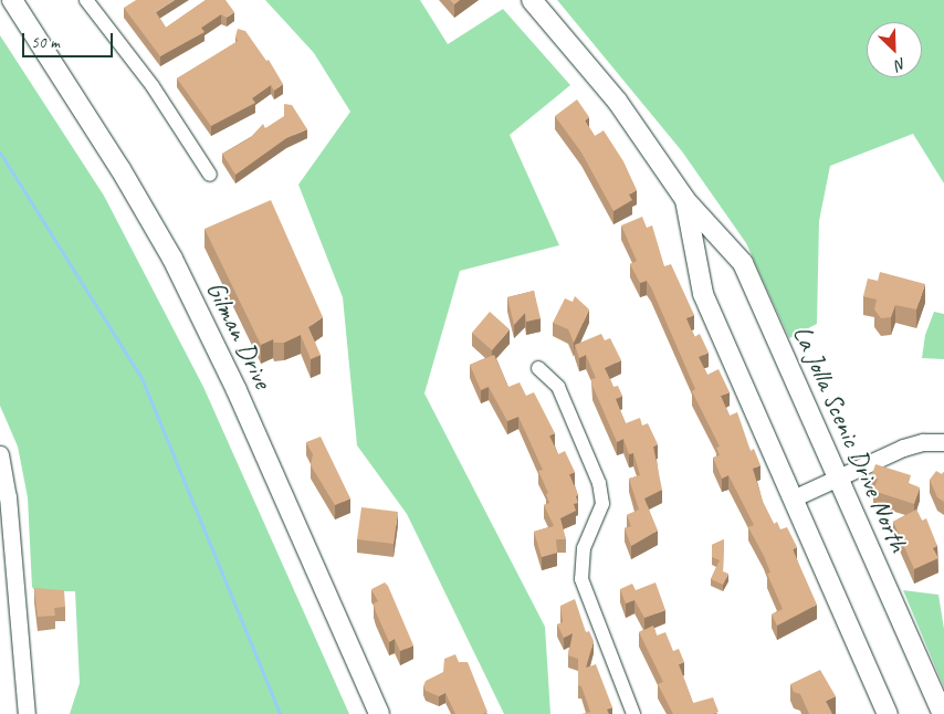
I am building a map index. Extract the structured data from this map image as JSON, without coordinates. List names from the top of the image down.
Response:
{
  "streets": {
    "main road": ["Gilman Drive", "La Jolla Scenic Drive North"]
  },
  "scale_bar": "50 m",
  "north": "bottom right"
}
